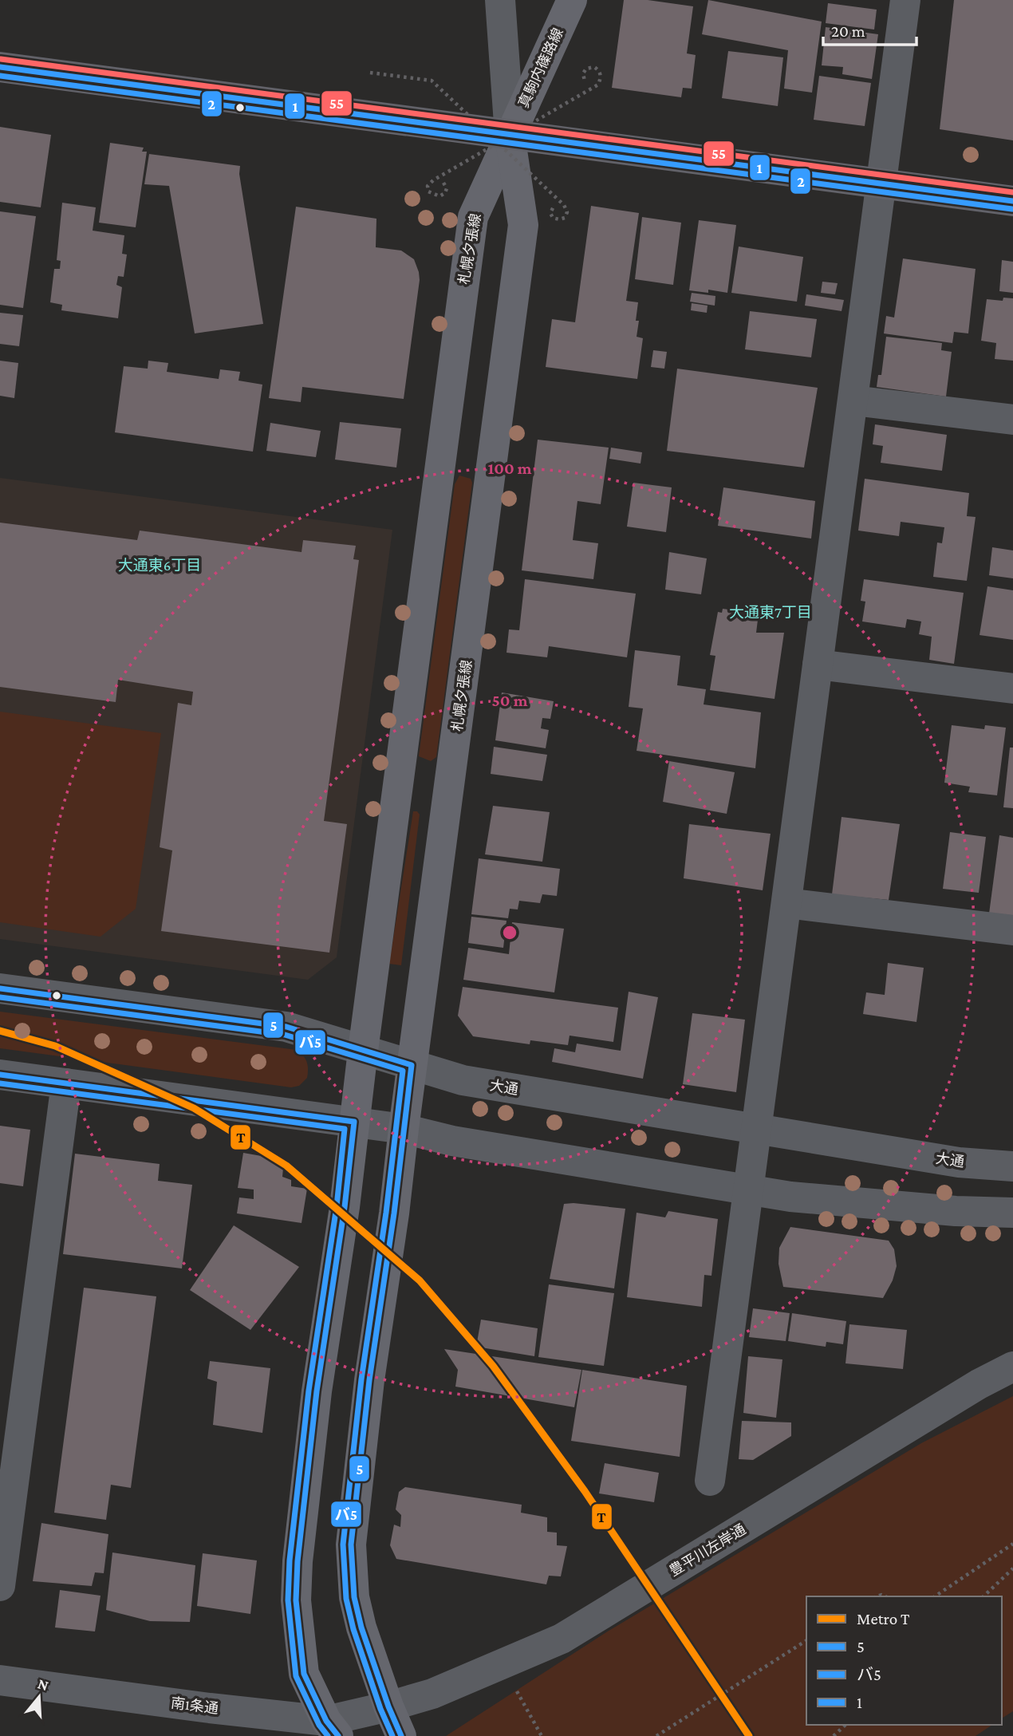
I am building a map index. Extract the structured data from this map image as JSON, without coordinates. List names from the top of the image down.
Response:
{
  "streets": {
    "main road": ["真駒内篠路線", "札幌夕張線"],
    "street": ["大通", "豊平川左岸通", "南1条通"]
  },
  "crossings": [
    ["真駒内篠路線", "札幌夕張線"],
    ["札幌夕張線", "大通"],
    ["札幌夕張線", "豊平川左岸通"],
    ["札幌夕張線", "南1条通"],
    ["豊平川左岸通", "南1条通"]
  ],
  "districts": ["大通東6丁目", "大通東7丁目"],
  "lines": [
    "transit line 55",
    "transit line 1",
    "transit line 2",
    "transit line 5",
    "transit line バ5",
    "metro line T"
  ],
  "legend": [
    "Metro T",
    "5",
    "バ5",
    "1"
  ],
  "scale_bar": "20 m",
  "north": "top",
  "rings": ["100 m", "50 m"]
}
